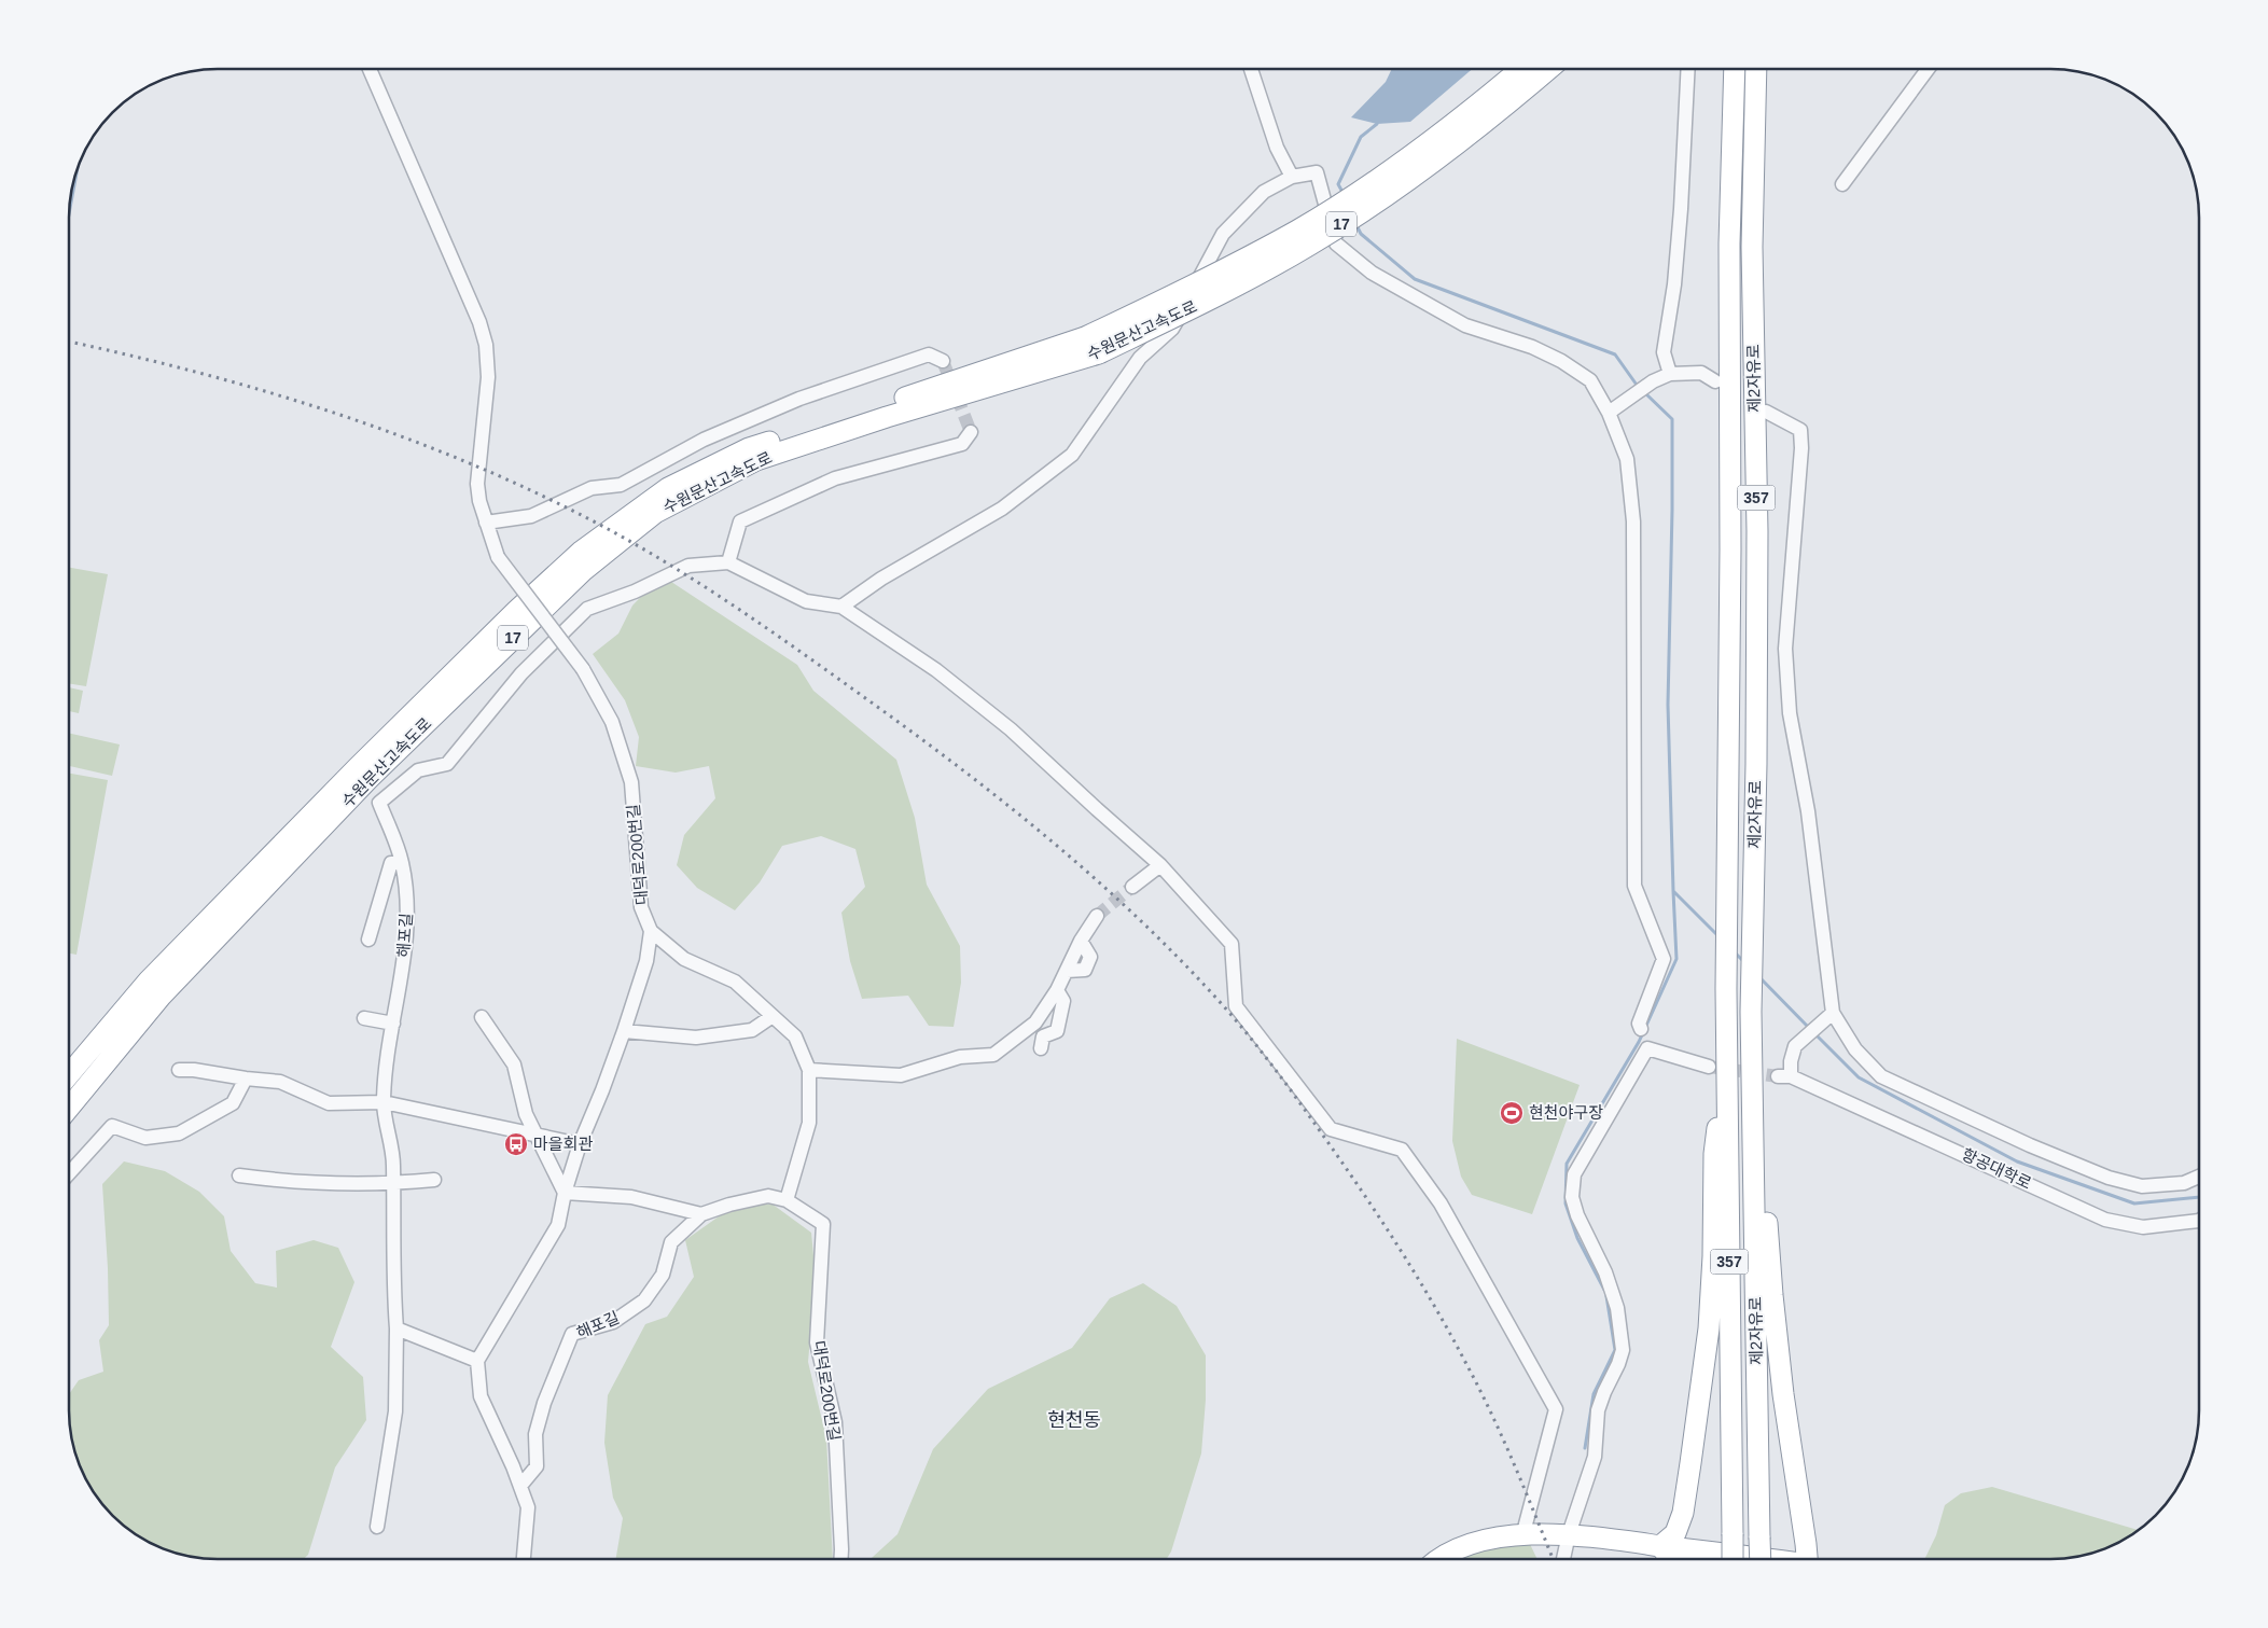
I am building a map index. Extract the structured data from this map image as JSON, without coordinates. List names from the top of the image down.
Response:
{
  "streets": {
    "highway": [
      "17",
      "수원문산고속도로",
      "제2자유로",
      "357"
    ],
    "street": ["대덕로200번길", "해포길", "항공대학로"]
  },
  "crossings": [
    ["대덕로200번길", "해포길"]
  ],
  "districts": ["현천동"],
  "places": {
    "sports": ["현천야구장"],
    "bus stop": ["마을회관"]
  }
}
